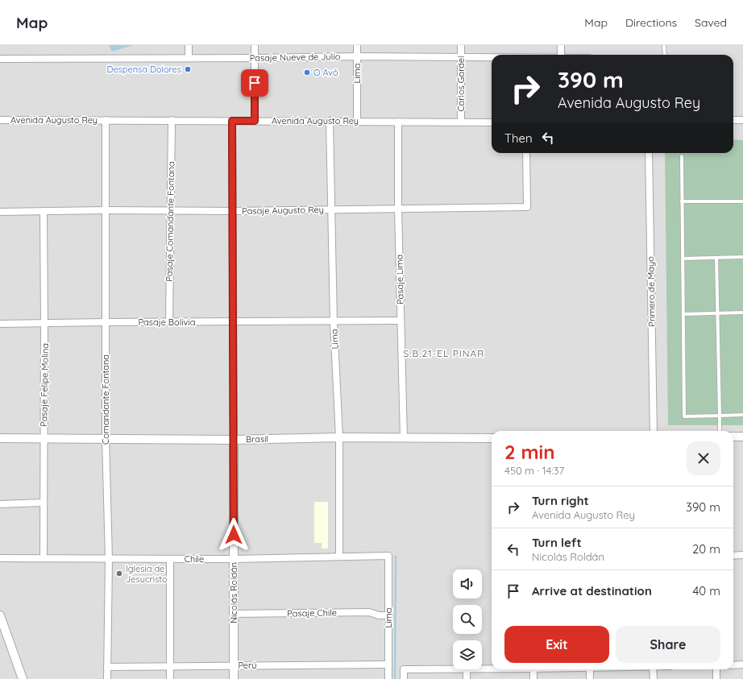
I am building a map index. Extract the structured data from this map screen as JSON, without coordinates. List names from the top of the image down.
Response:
{
  "streets": {
    "street": [
      "Pasaje Nueve de Julio",
      "Lima",
      "Carlos Gardel",
      "Avenida Augusto Rey",
      "Pasaje Augusto Rey",
      "Pasaje Comandante Fontana",
      "Pasaje Lima",
      "Primero de Mayo",
      "Pasaje Bolivia",
      "Pasaje Felipe Molina",
      "Comandante Fontana",
      "Brasil",
      "Chile",
      "Nicolás Roldán",
      "Pasaje Chile",
      "Perú"
    ]
  },
  "crossings": [
    ["Pasaje Nueve de Julio", "Lima"],
    ["Pasaje Nueve de Julio", "Carlos Gardel"],
    ["Lima", "Avenida Augusto Rey"],
    ["Lima", "Pasaje Augusto Rey"],
    ["Lima", "Pasaje Bolivia"],
    ["Lima", "Brasil"],
    ["Lima", "Chile"],
    ["Lima", "Pasaje Chile"],
    ["Lima", "Perú"],
    ["Carlos Gardel", "Avenida Augusto Rey"],
    ["Avenida Augusto Rey", "Pasaje Comandante Fontana"],
    ["Avenida Augusto Rey", "Pasaje Lima"],
    ["Avenida Augusto Rey", "Comandante Fontana"],
    ["Avenida Augusto Rey", "Nicolás Roldán"],
    ["Pasaje Augusto Rey", "Pasaje Comandante Fontana"],
    ["Pasaje Augusto Rey", "Pasaje Lima"],
    ["Pasaje Augusto Rey", "Pasaje Felipe Molina"],
    ["Pasaje Augusto Rey", "Comandante Fontana"],
    ["Pasaje Augusto Rey", "Nicolás Roldán"],
    ["Pasaje Comandante Fontana", "Pasaje Bolivia"],
    ["Pasaje Lima", "Pasaje Bolivia"],
    ["Pasaje Lima", "Brasil"],
    ["Pasaje Bolivia", "Pasaje Felipe Molina"],
    ["Pasaje Bolivia", "Comandante Fontana"],
    ["Pasaje Bolivia", "Nicolás Roldán"],
    ["Pasaje Felipe Molina", "Brasil"],
    ["Pasaje Felipe Molina", "Chile"],
    ["Comandante Fontana", "Brasil"],
    ["Comandante Fontana", "Chile"],
    ["Comandante Fontana", "Perú"],
    ["Brasil", "Nicolás Roldán"],
    ["Chile", "Nicolás Roldán"],
    ["Nicolás Roldán", "Pasaje Chile"],
    ["Nicolás Roldán", "Perú"]
  ],
  "districts": ["S.B.21-EL PINAR"],
  "places": ["Despensa Dolores", "O Avô", "Iglesia de Jesucristo"],
  "page": {
    "header": "Map",
    "nav": ["Map", "Directions", "Saved"],
    "turn": ["390 m", "Avenida Augusto Rey"],
    "then": "Then",
    "heading": ["2 min", "450 m · 14:37"],
    "list": [
      {
        "name": "Turn right",
        "note": "Avenida Augusto Rey",
        "value": "390 m"
      },
      {
        "name": "Turn left",
        "note": "Nicolás Roldán",
        "value": "20 m"
      },
      {
        "name": "Arrive at destination",
        "value": "40 m"
      }
    ],
    "buttons": ["Exit", "Share"]
  }
}
